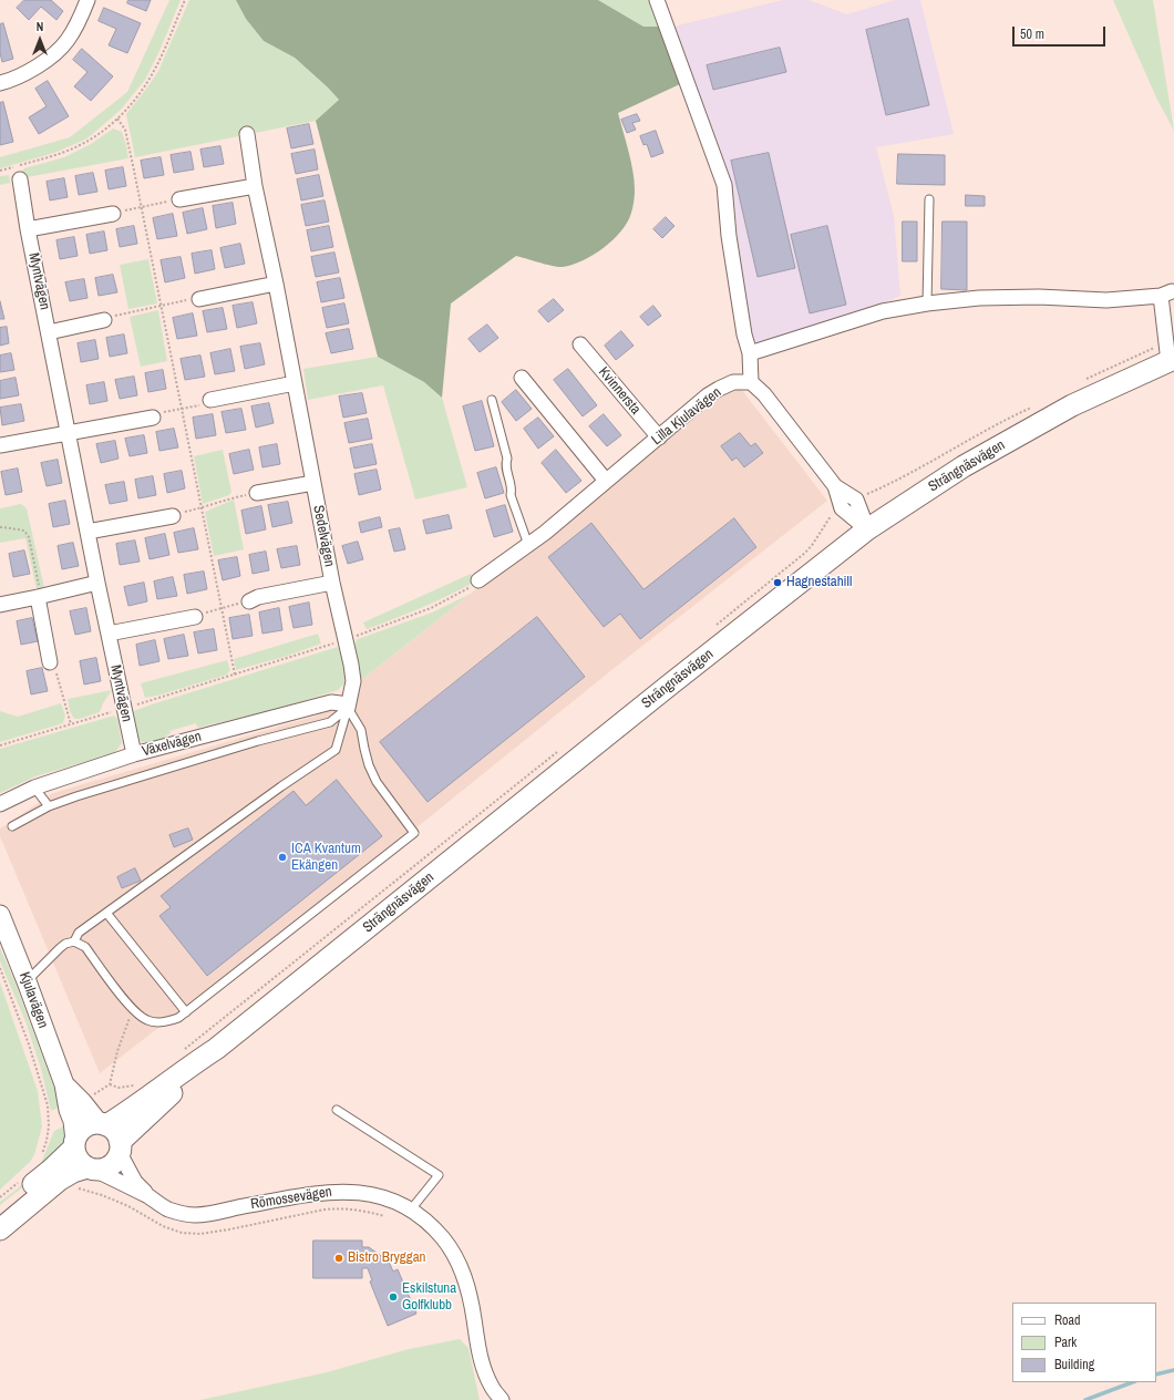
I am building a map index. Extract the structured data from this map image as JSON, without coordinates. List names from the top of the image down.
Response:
{
  "streets": {
    "main road": ["Strängnäsvägen"],
    "street": [
      "Myntvägen",
      "Kvinnersta",
      "Lilla Kjulavägen",
      "Sedelvägen",
      "Växelvägen",
      "Kjulavägen",
      "Römossevägen"
    ]
  },
  "crossings": [
    ["Myntvägen", "Växelvägen"],
    ["Kvinnersta", "Lilla Kjulavägen"],
    ["Strängnäsvägen", "Kjulavägen"],
    ["Strängnäsvägen", "Römossevägen"],
    ["Kjulavägen", "Römossevägen"]
  ],
  "places": [
    "Hagnestahill",
    "ICA Kvantum Ekängen",
    "Bistro Bryggan",
    "Eskilstuna Golfklubb"
  ],
  "legend": ["Road", "Park", "Building"],
  "scale_bar": "50 m",
  "north": "top"
}
